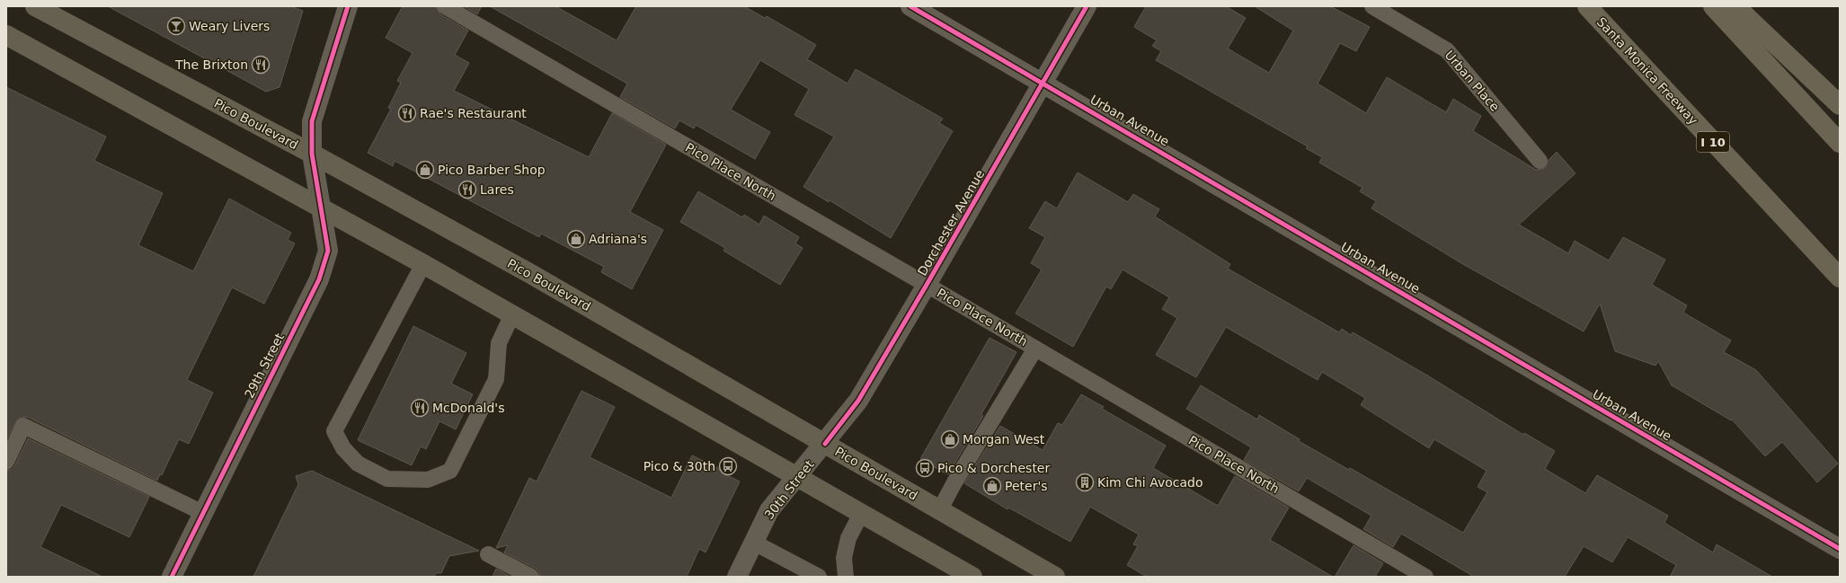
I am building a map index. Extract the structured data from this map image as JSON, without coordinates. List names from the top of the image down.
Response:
{
  "streets": {
    "highway": ["Santa Monica Freeway", "I 10"],
    "main road": ["Pico Boulevard"],
    "street": [
      "Urban Avenue",
      "Dorchester Avenue",
      "29th Street",
      "30th Street"
    ],
    "lane": ["Urban Place", "Pico Place North"]
  },
  "crossings": [
    ["Urban Avenue", "Dorchester Avenue"],
    ["Pico Boulevard", "Dorchester Avenue"],
    ["Pico Boulevard", "29th Street"],
    ["Pico Boulevard", "30th Street"],
    ["Pico Place North", "Dorchester Avenue"],
    ["Dorchester Avenue", "30th Street"]
  ],
  "places": {
    "bar": ["Weary Livers"],
    "restaurant": [
      "The Brixton",
      "Rae's Restaurant",
      "Lares",
      "McDonald's"
    ],
    "shop": [
      "Pico Barber Shop",
      "Adriana's",
      "Morgan West",
      "Peter's"
    ],
    "bus stop": ["Pico & 30th", "Pico & Dorchester"],
    "building": ["Kim Chi Avocado"]
  }
}
